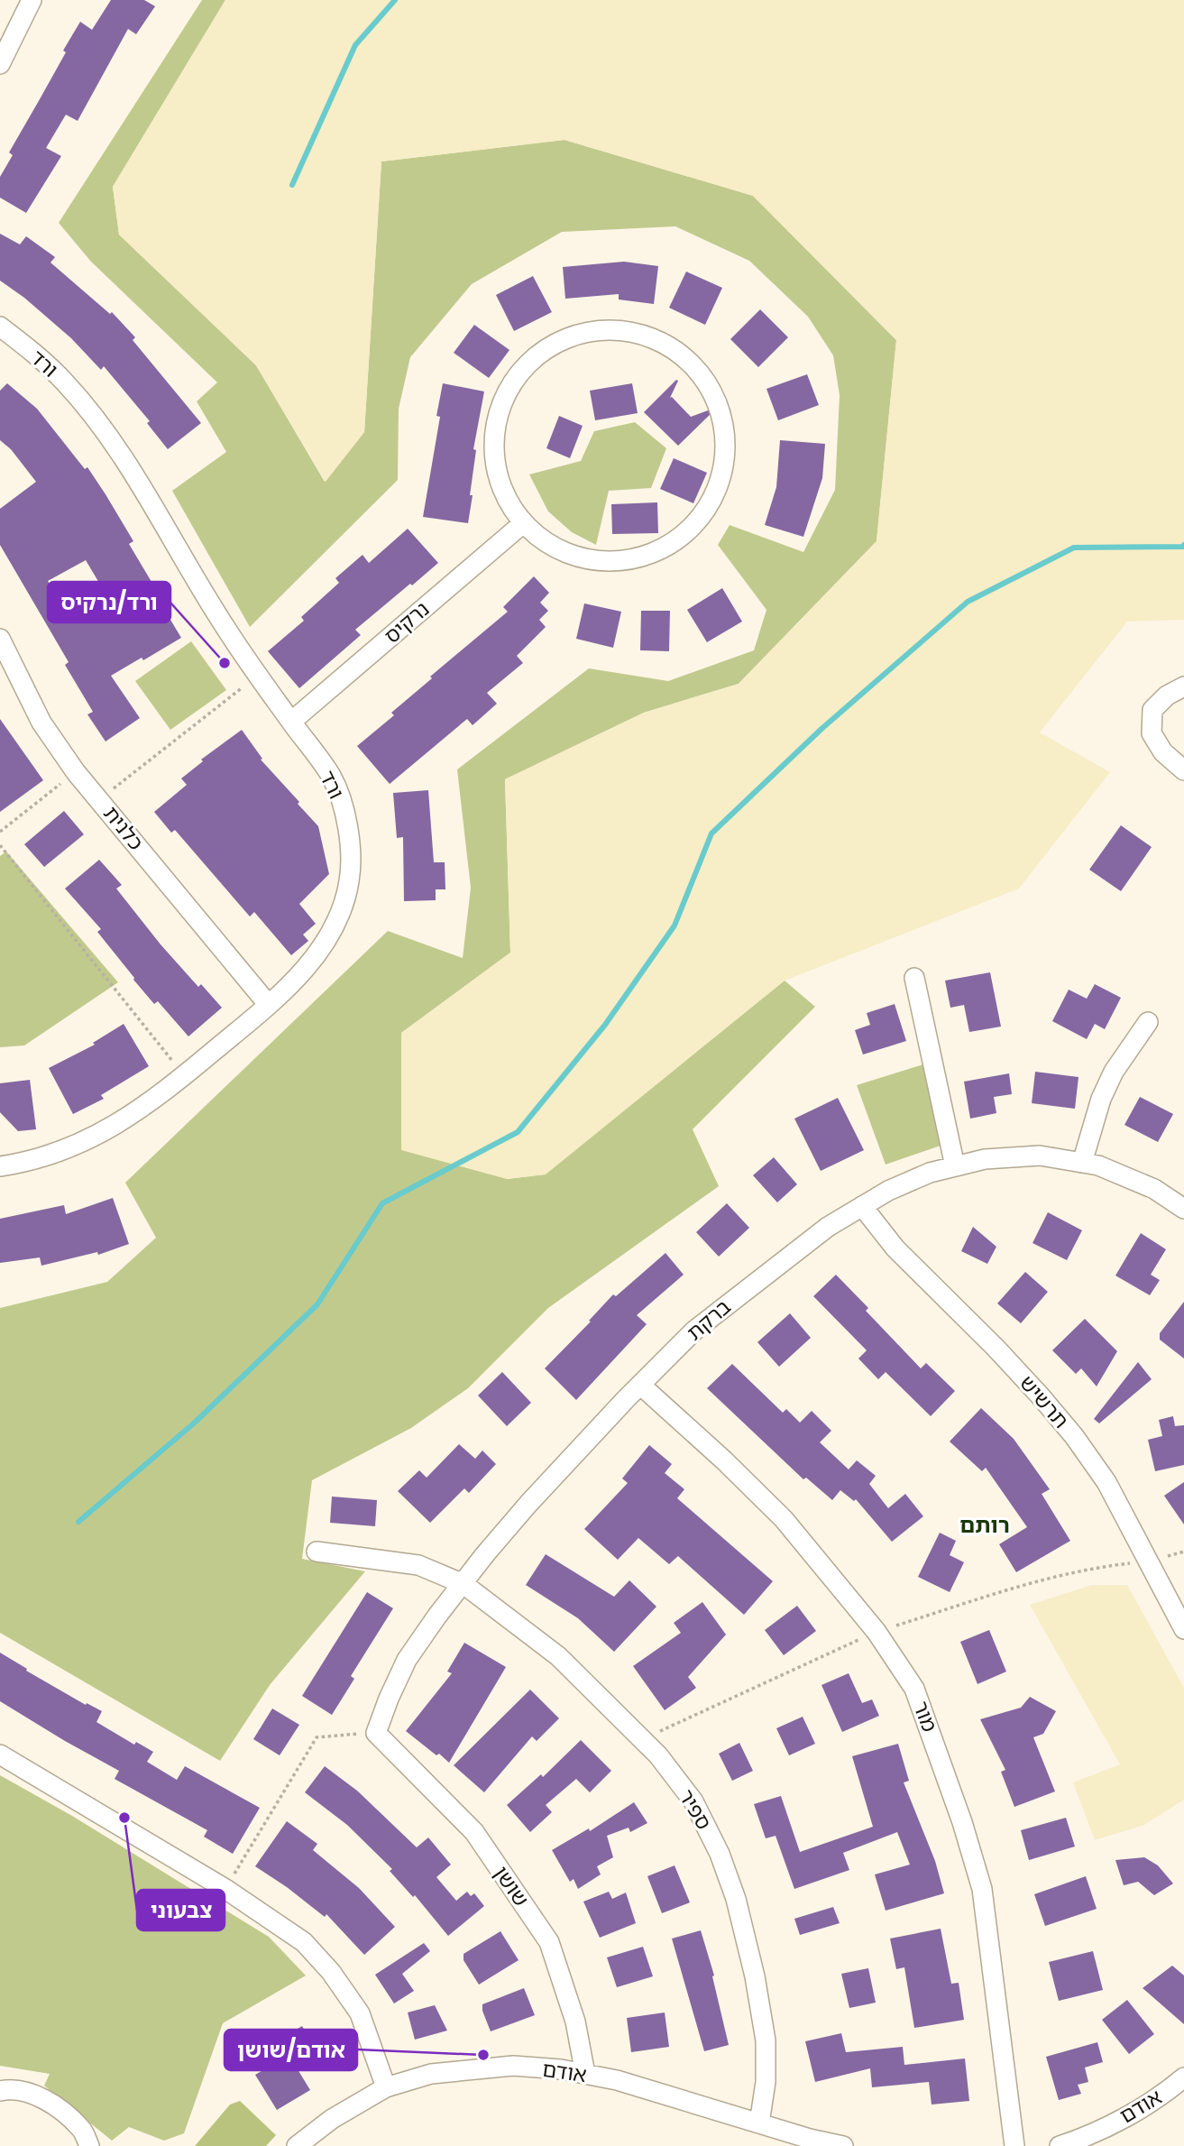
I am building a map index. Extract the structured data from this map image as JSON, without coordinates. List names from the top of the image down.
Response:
{
  "streets": {
    "street": [
      "ורד",
      "נרקיס",
      "כלנית",
      "ברקת",
      "תרשיש",
      "מור",
      "ספיר",
      "שושן",
      "אודם"
    ]
  },
  "crossings": [
    ["ורד", "נרקיס"],
    ["ורד", "כלנית"],
    ["ברקת", "תרשיש"],
    ["ברקת", "מור"],
    ["ברקת", "ספיר"],
    ["ברקת", "שושן"],
    ["ספיר", "אודם"],
    ["שושן", "אודם"]
  ],
  "districts": ["רותם"],
  "places": ["ורד/נרקיס", "צבעוני", "אודם/שושן"]
}
